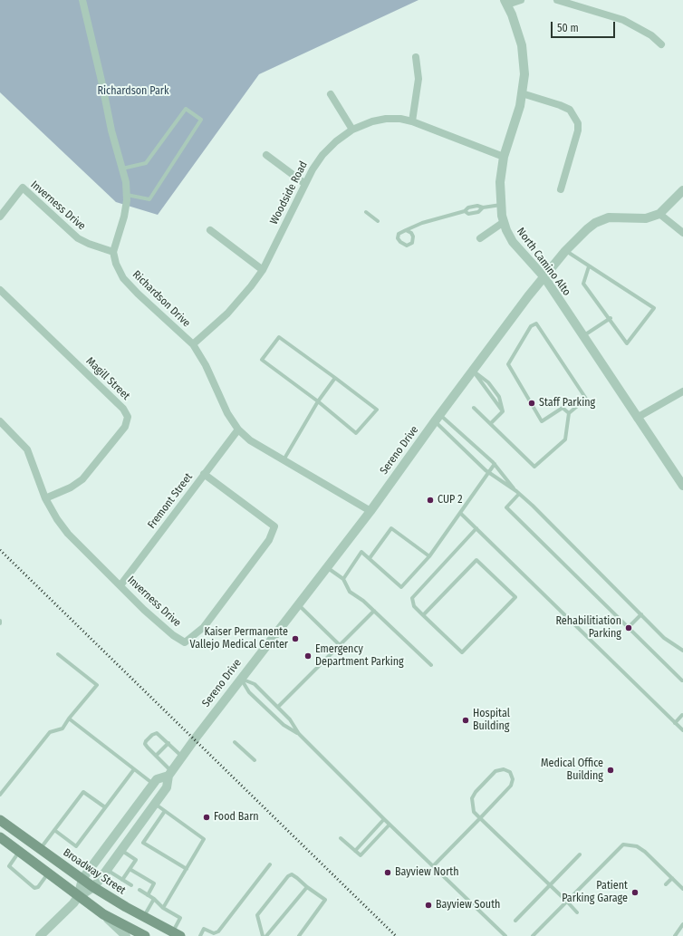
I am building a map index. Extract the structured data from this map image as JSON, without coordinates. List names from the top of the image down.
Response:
{
  "streets": {
    "main road": ["Broadway Street"],
    "street": [
      "Woodside Road",
      "Inverness Drive",
      "North Camino Alto",
      "Richardson Drive",
      "Magill Street",
      "Sereno Drive",
      "Fremont Street"
    ]
  },
  "crossings": [
    ["Woodside Road", "North Camino Alto"],
    ["Woodside Road", "Richardson Drive"],
    ["Inverness Drive", "Richardson Drive"],
    ["Inverness Drive", "Magill Street"],
    ["Inverness Drive", "Fremont Street"],
    ["North Camino Alto", "Sereno Drive"],
    ["Richardson Drive", "Sereno Drive"],
    ["Richardson Drive", "Fremont Street"],
    ["Sereno Drive", "Broadway Street"]
  ],
  "parks": ["Richardson Park"],
  "places": [
    "Staff Parking",
    "CUP 2",
    "Rehabilitiation Parking",
    "Kaiser Permanente Vallejo Medical Center",
    "Emergency Department Parking",
    "Hospital Building",
    "Medical Office Building",
    "Food Barn",
    "Bayview North",
    "Patient Parking Garage",
    "Bayview South"
  ],
  "scale_bar": "50 m"
}
